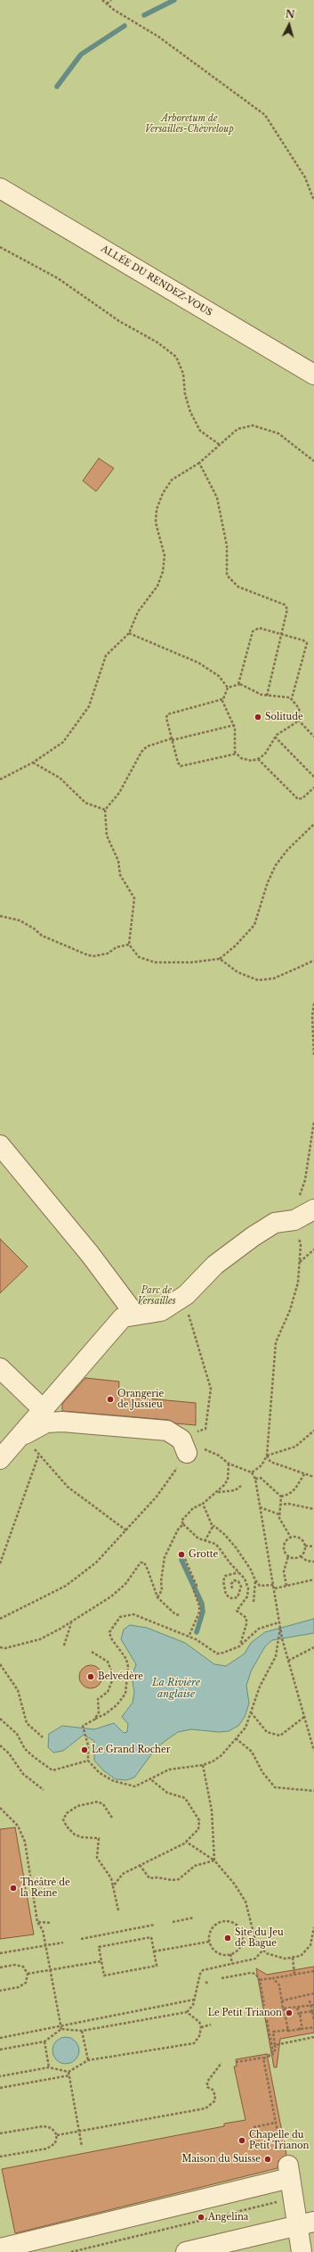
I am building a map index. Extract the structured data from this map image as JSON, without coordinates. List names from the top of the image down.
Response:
{
  "streets": {
    "street": ["ALLÉE DU RENDEZ-VOUS"]
  },
  "water": ["La Rivière anglaise"],
  "parks": ["Arboretum de Versailles-Chèvreloup", "Parc de Versailles"],
  "places": [
    "Solitude",
    "Orangerie de Jussieu",
    "Grotte",
    "Belvédère",
    "Le Grand Rocher",
    "Théâtre de la Reine",
    "Site du Jeu de Bague",
    "Le Petit Trianon",
    "Chapelle du Petit Trianon",
    "Maison du Suisse",
    "Angelina"
  ],
  "north": "top"
}
